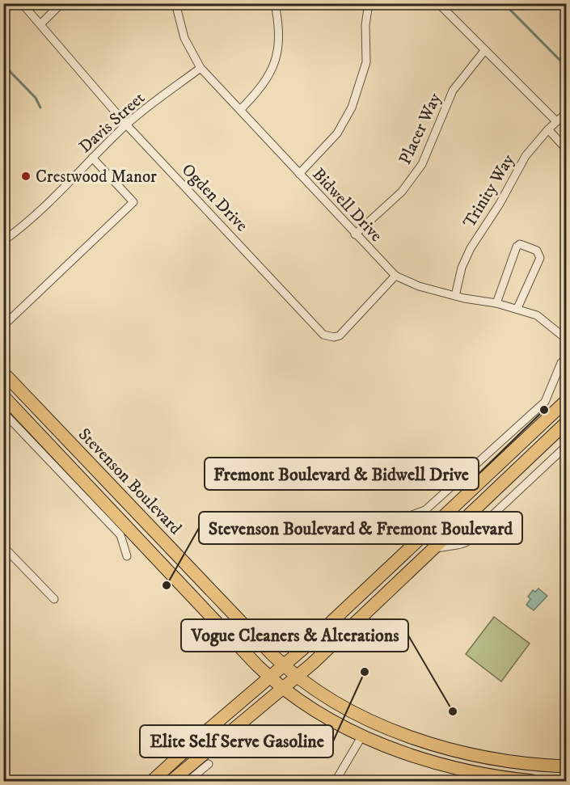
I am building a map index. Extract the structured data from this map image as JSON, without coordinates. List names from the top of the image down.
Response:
{
  "streets": {
    "main road": ["Stevenson Boulevard"],
    "street": [
      "Davis Street",
      "Placer Way",
      "Trinity Way",
      "Ogden Drive",
      "Bidwell Drive"
    ]
  },
  "crossings": [
    ["Davis Street", "Ogden Drive"],
    ["Davis Street", "Bidwell Drive"],
    ["Placer Way", "Bidwell Drive"],
    ["Trinity Way", "Bidwell Drive"],
    ["Ogden Drive", "Bidwell Drive"]
  ],
  "places": [
    "Crestwood Manor",
    "Fremont Boulevard & Bidwell Drive",
    "Stevenson Boulevard & Fremont Boulevard",
    "Elite Self Serve Gasoline",
    "Vogue Cleaners & Alterations"
  ]
}
